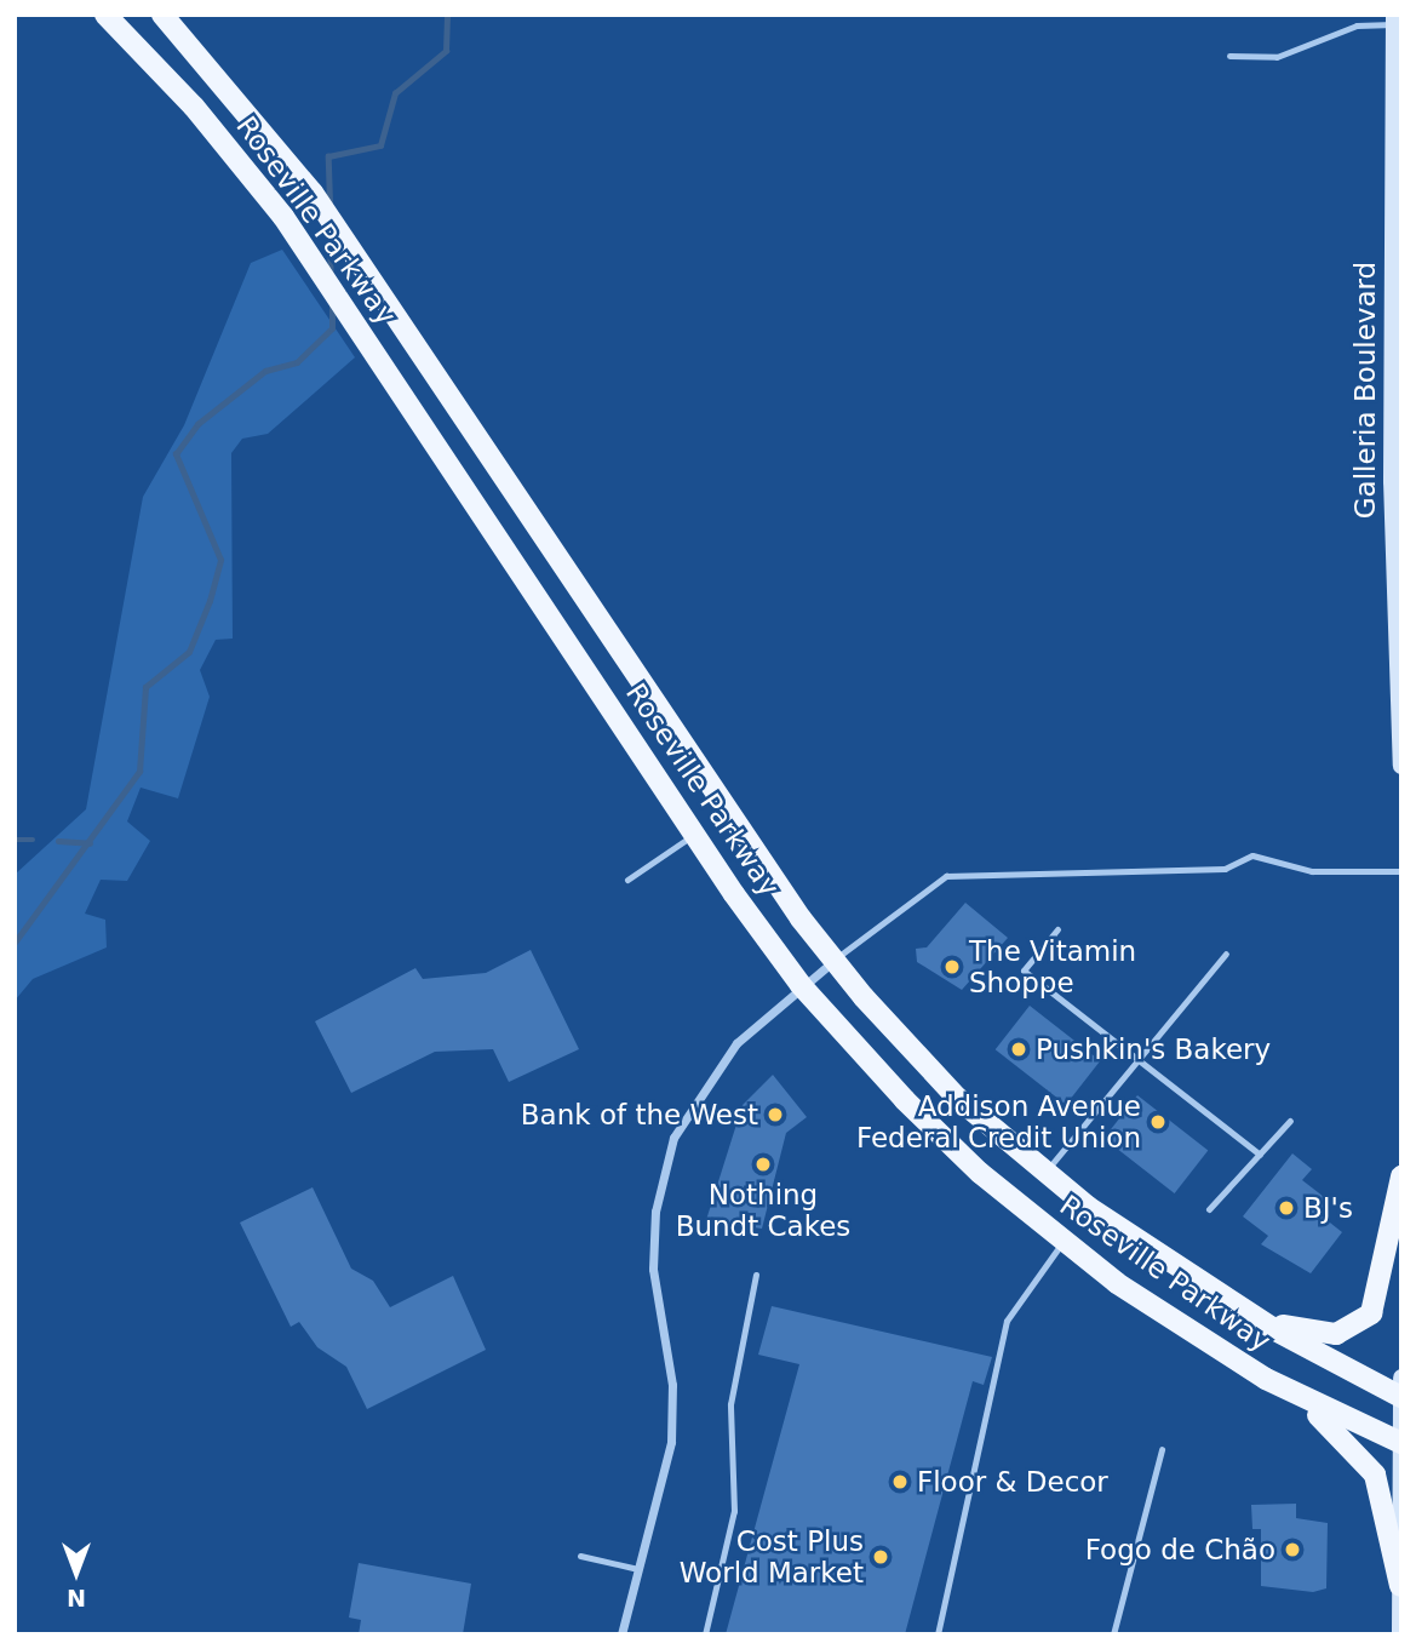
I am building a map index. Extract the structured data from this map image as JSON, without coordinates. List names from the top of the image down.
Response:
{
  "streets": {
    "main road": ["Roseville Parkway", "Galleria Boulevard"]
  },
  "places": [
    "The Vitamin Shoppe",
    "Pushkin's Bakery",
    "Bank of the West",
    "Addison Avenue Federal Credit Union",
    "Nothing Bundt Cakes",
    "BJ's",
    "Floor & Decor",
    "Fogo de Chão",
    "Cost Plus World Market"
  ],
  "north": "bottom"
}
